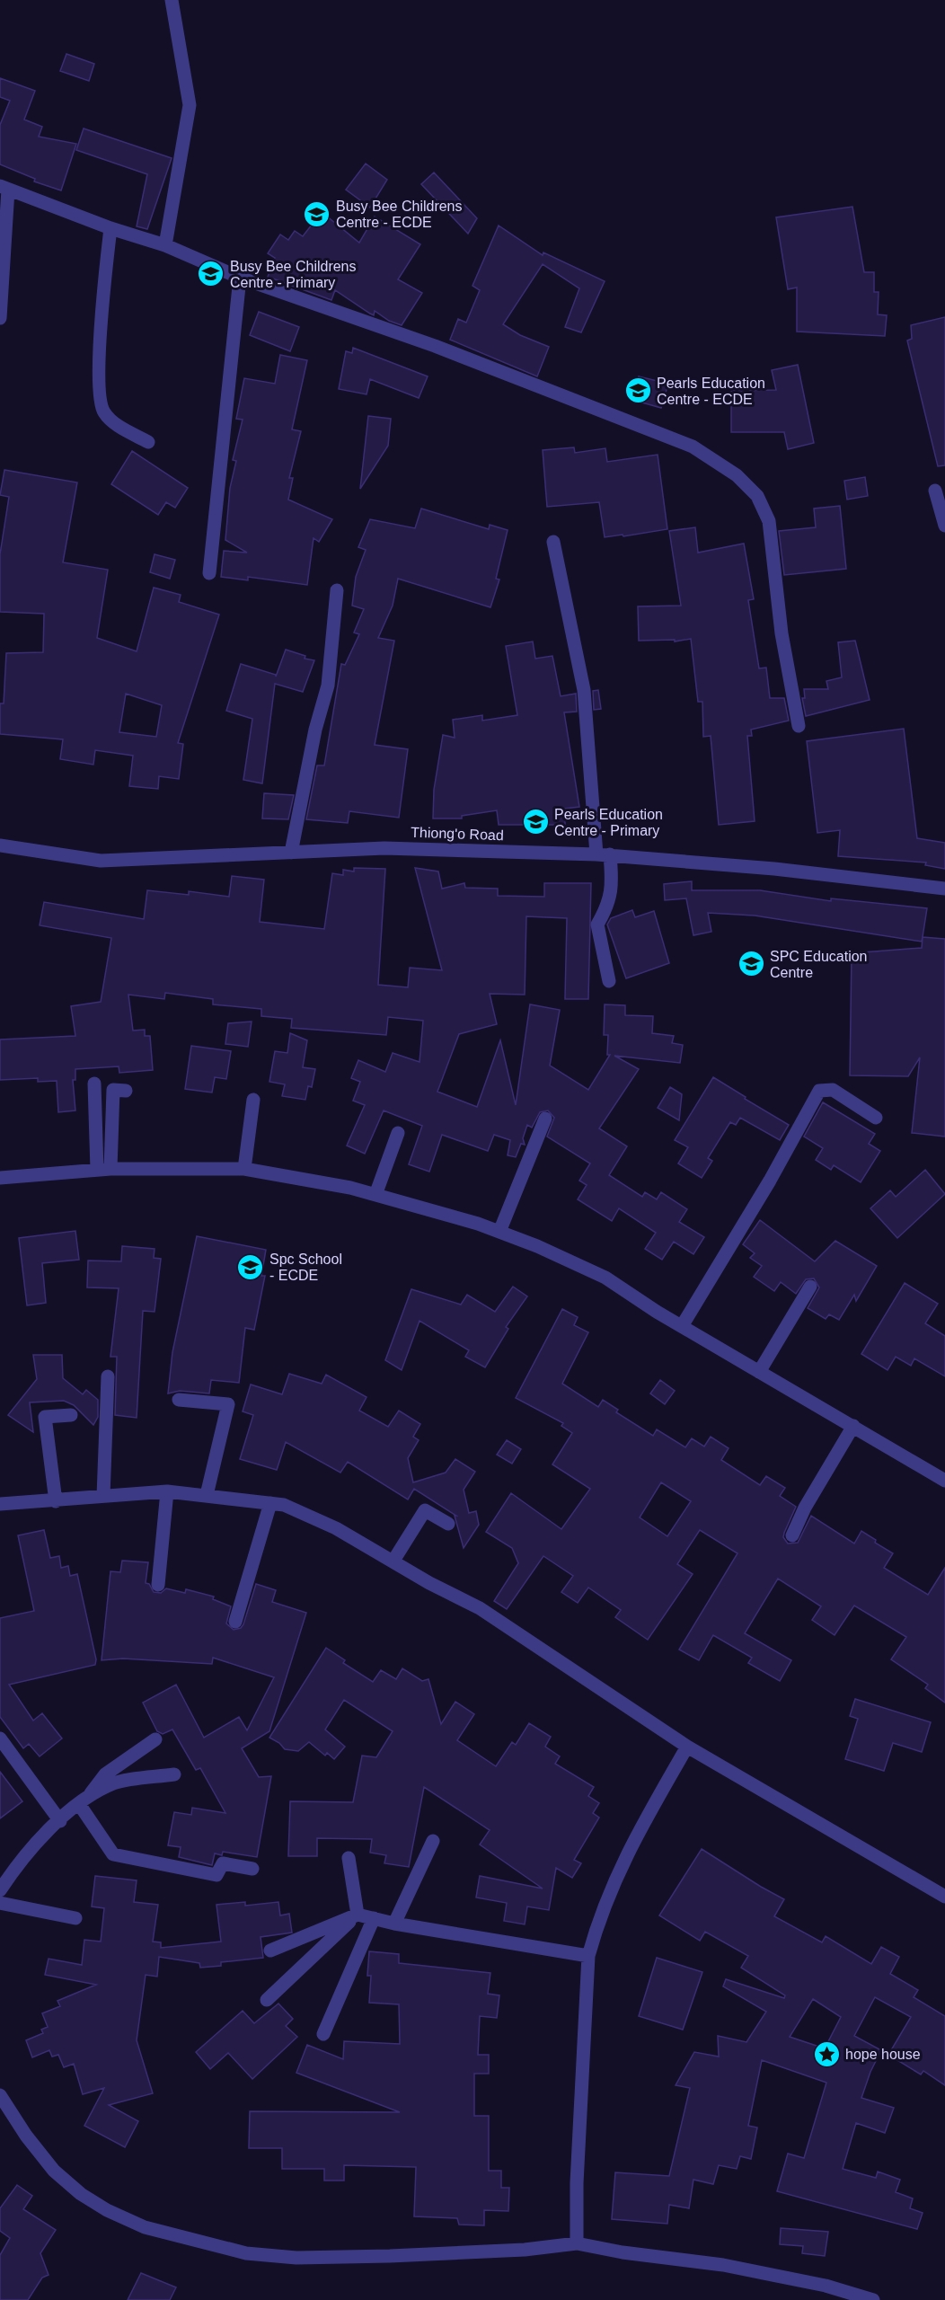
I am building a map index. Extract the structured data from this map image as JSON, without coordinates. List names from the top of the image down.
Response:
{
  "streets": {
    "street": ["Thiong'o Road"]
  },
  "places": {
    "school or university": [
      "Busy Bee Childrens Centre - ECDE",
      "Busy Bee Childrens Centre - Primary",
      "Pearls Education Centre - ECDE",
      "Pearls Education Centre - Primary",
      "SPC Education Centre",
      "Spc School - ECDE"
    ],
    "place": ["hope house"]
  }
}
